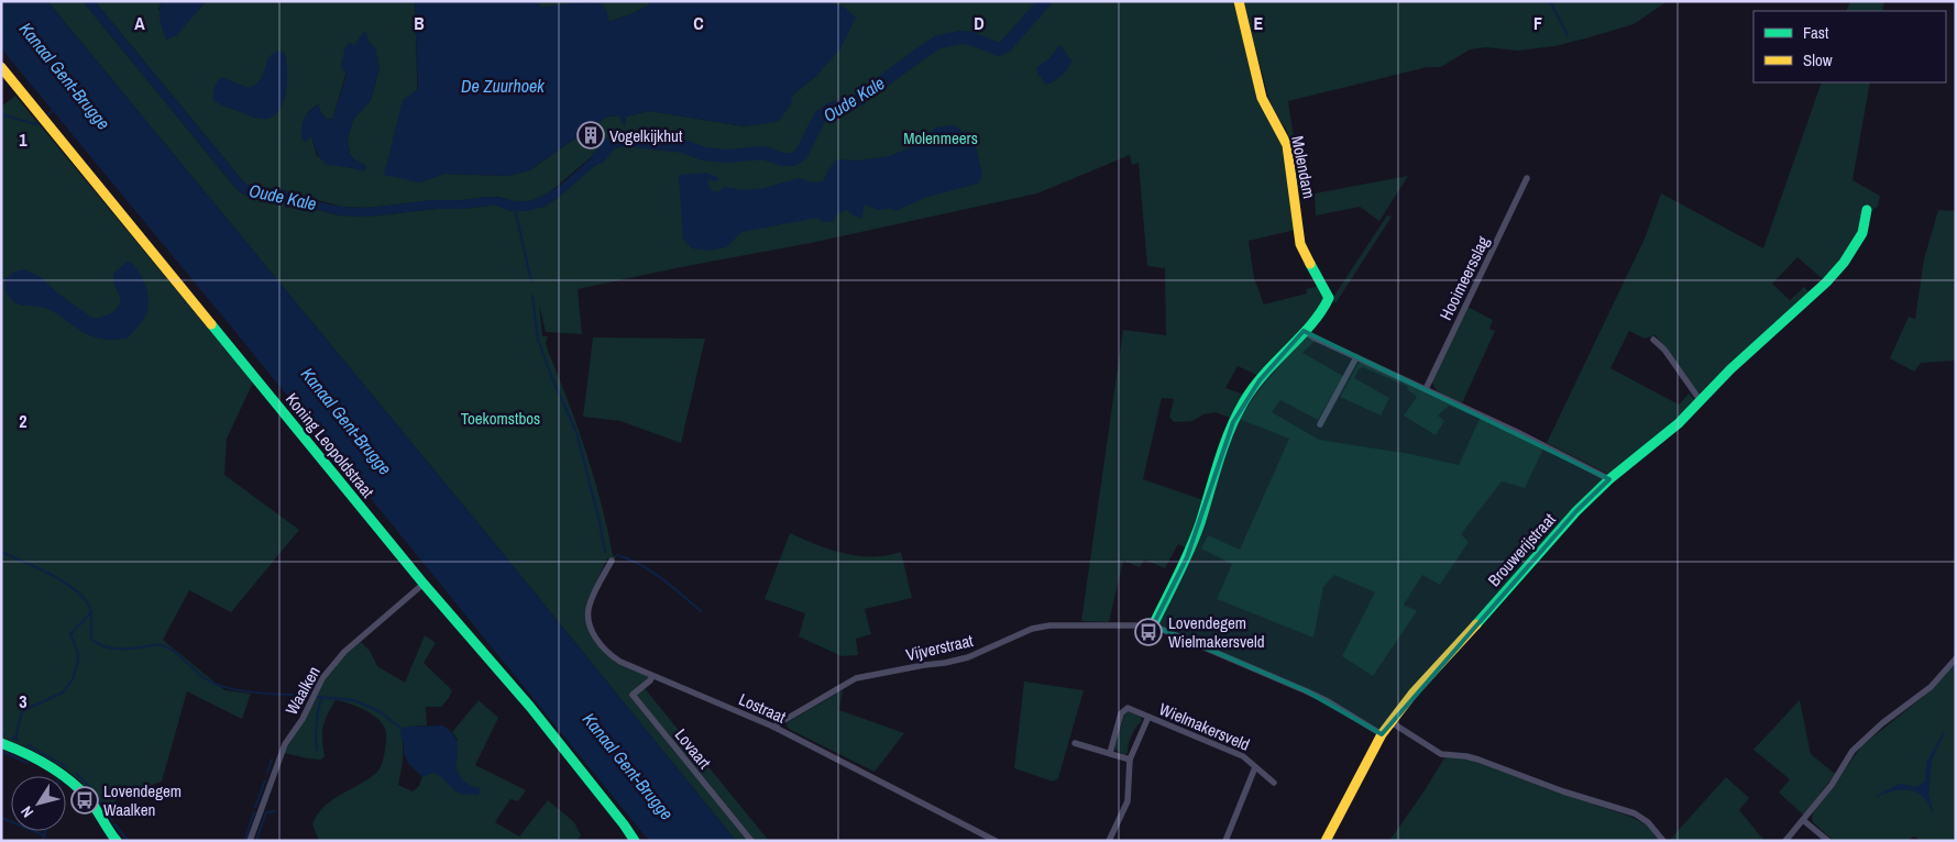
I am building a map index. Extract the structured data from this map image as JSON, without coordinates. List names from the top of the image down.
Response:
{
  "streets": {
    "street": [
      "Molendam",
      "Hooimeersslag",
      "Koning Leopoldstraat",
      "Brouwerijstraat",
      "Vijverstraat",
      "Waalken",
      "Lostraat",
      "Wielmakersveld",
      "Lovaart"
    ]
  },
  "crossings": [
    ["Koning Leopoldstraat", "Waalken"],
    ["Vijverstraat", "Lostraat"],
    ["Lostraat", "Lovaart"]
  ],
  "water": ["Kanaal Gent-Brugge", "De Zuurhoek", "Oude Kale"],
  "parks": ["Molenmeers", "Toekomstbos"],
  "places": {
    "building": ["Vogelkijkhut"],
    "bus stop": ["Lovendegem Wielmakersveld", "Lovendegem Waalken"]
  },
  "legend": ["Fast", "Slow"],
  "north": "bottom left",
  "grid": {
    "columns": [
      "A",
      "B",
      "C",
      "D",
      "E",
      "F"
    ],
    "rows": ["1", "2", "3"]
  }
}
